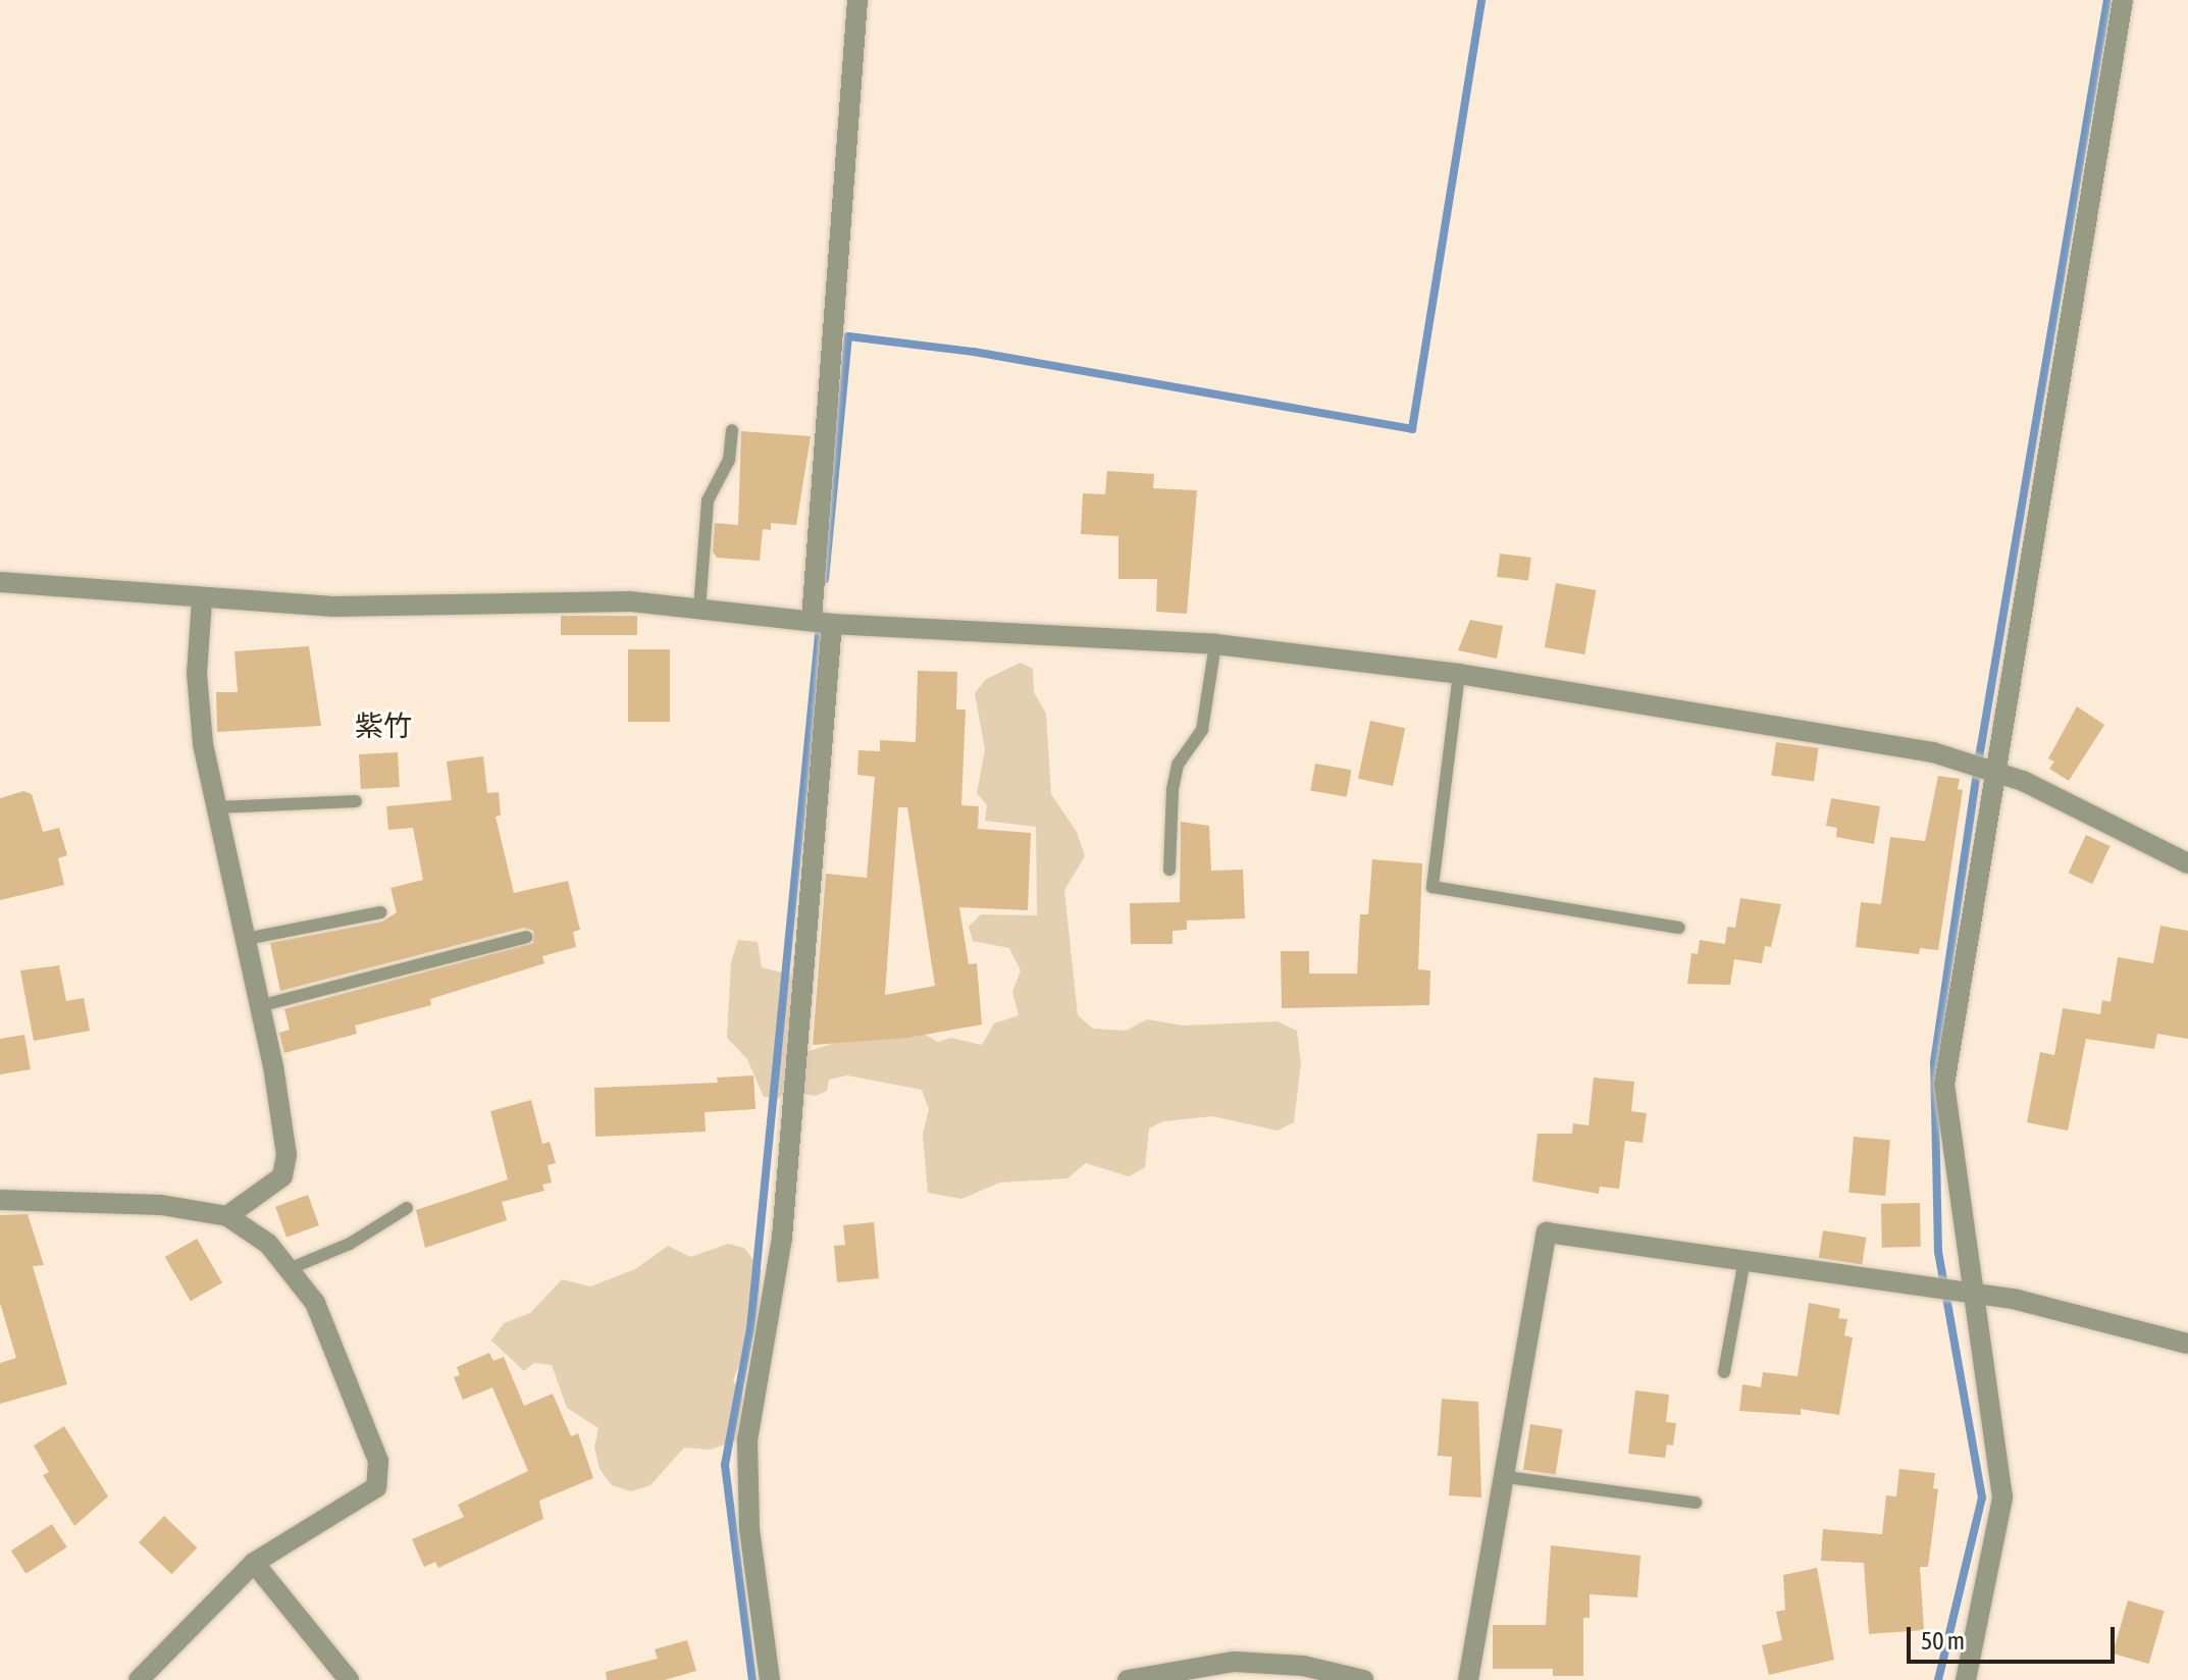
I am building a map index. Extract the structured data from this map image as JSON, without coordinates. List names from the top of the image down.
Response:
{
  "districts": ["紫竹"],
  "scale_bar": "50 m"
}
